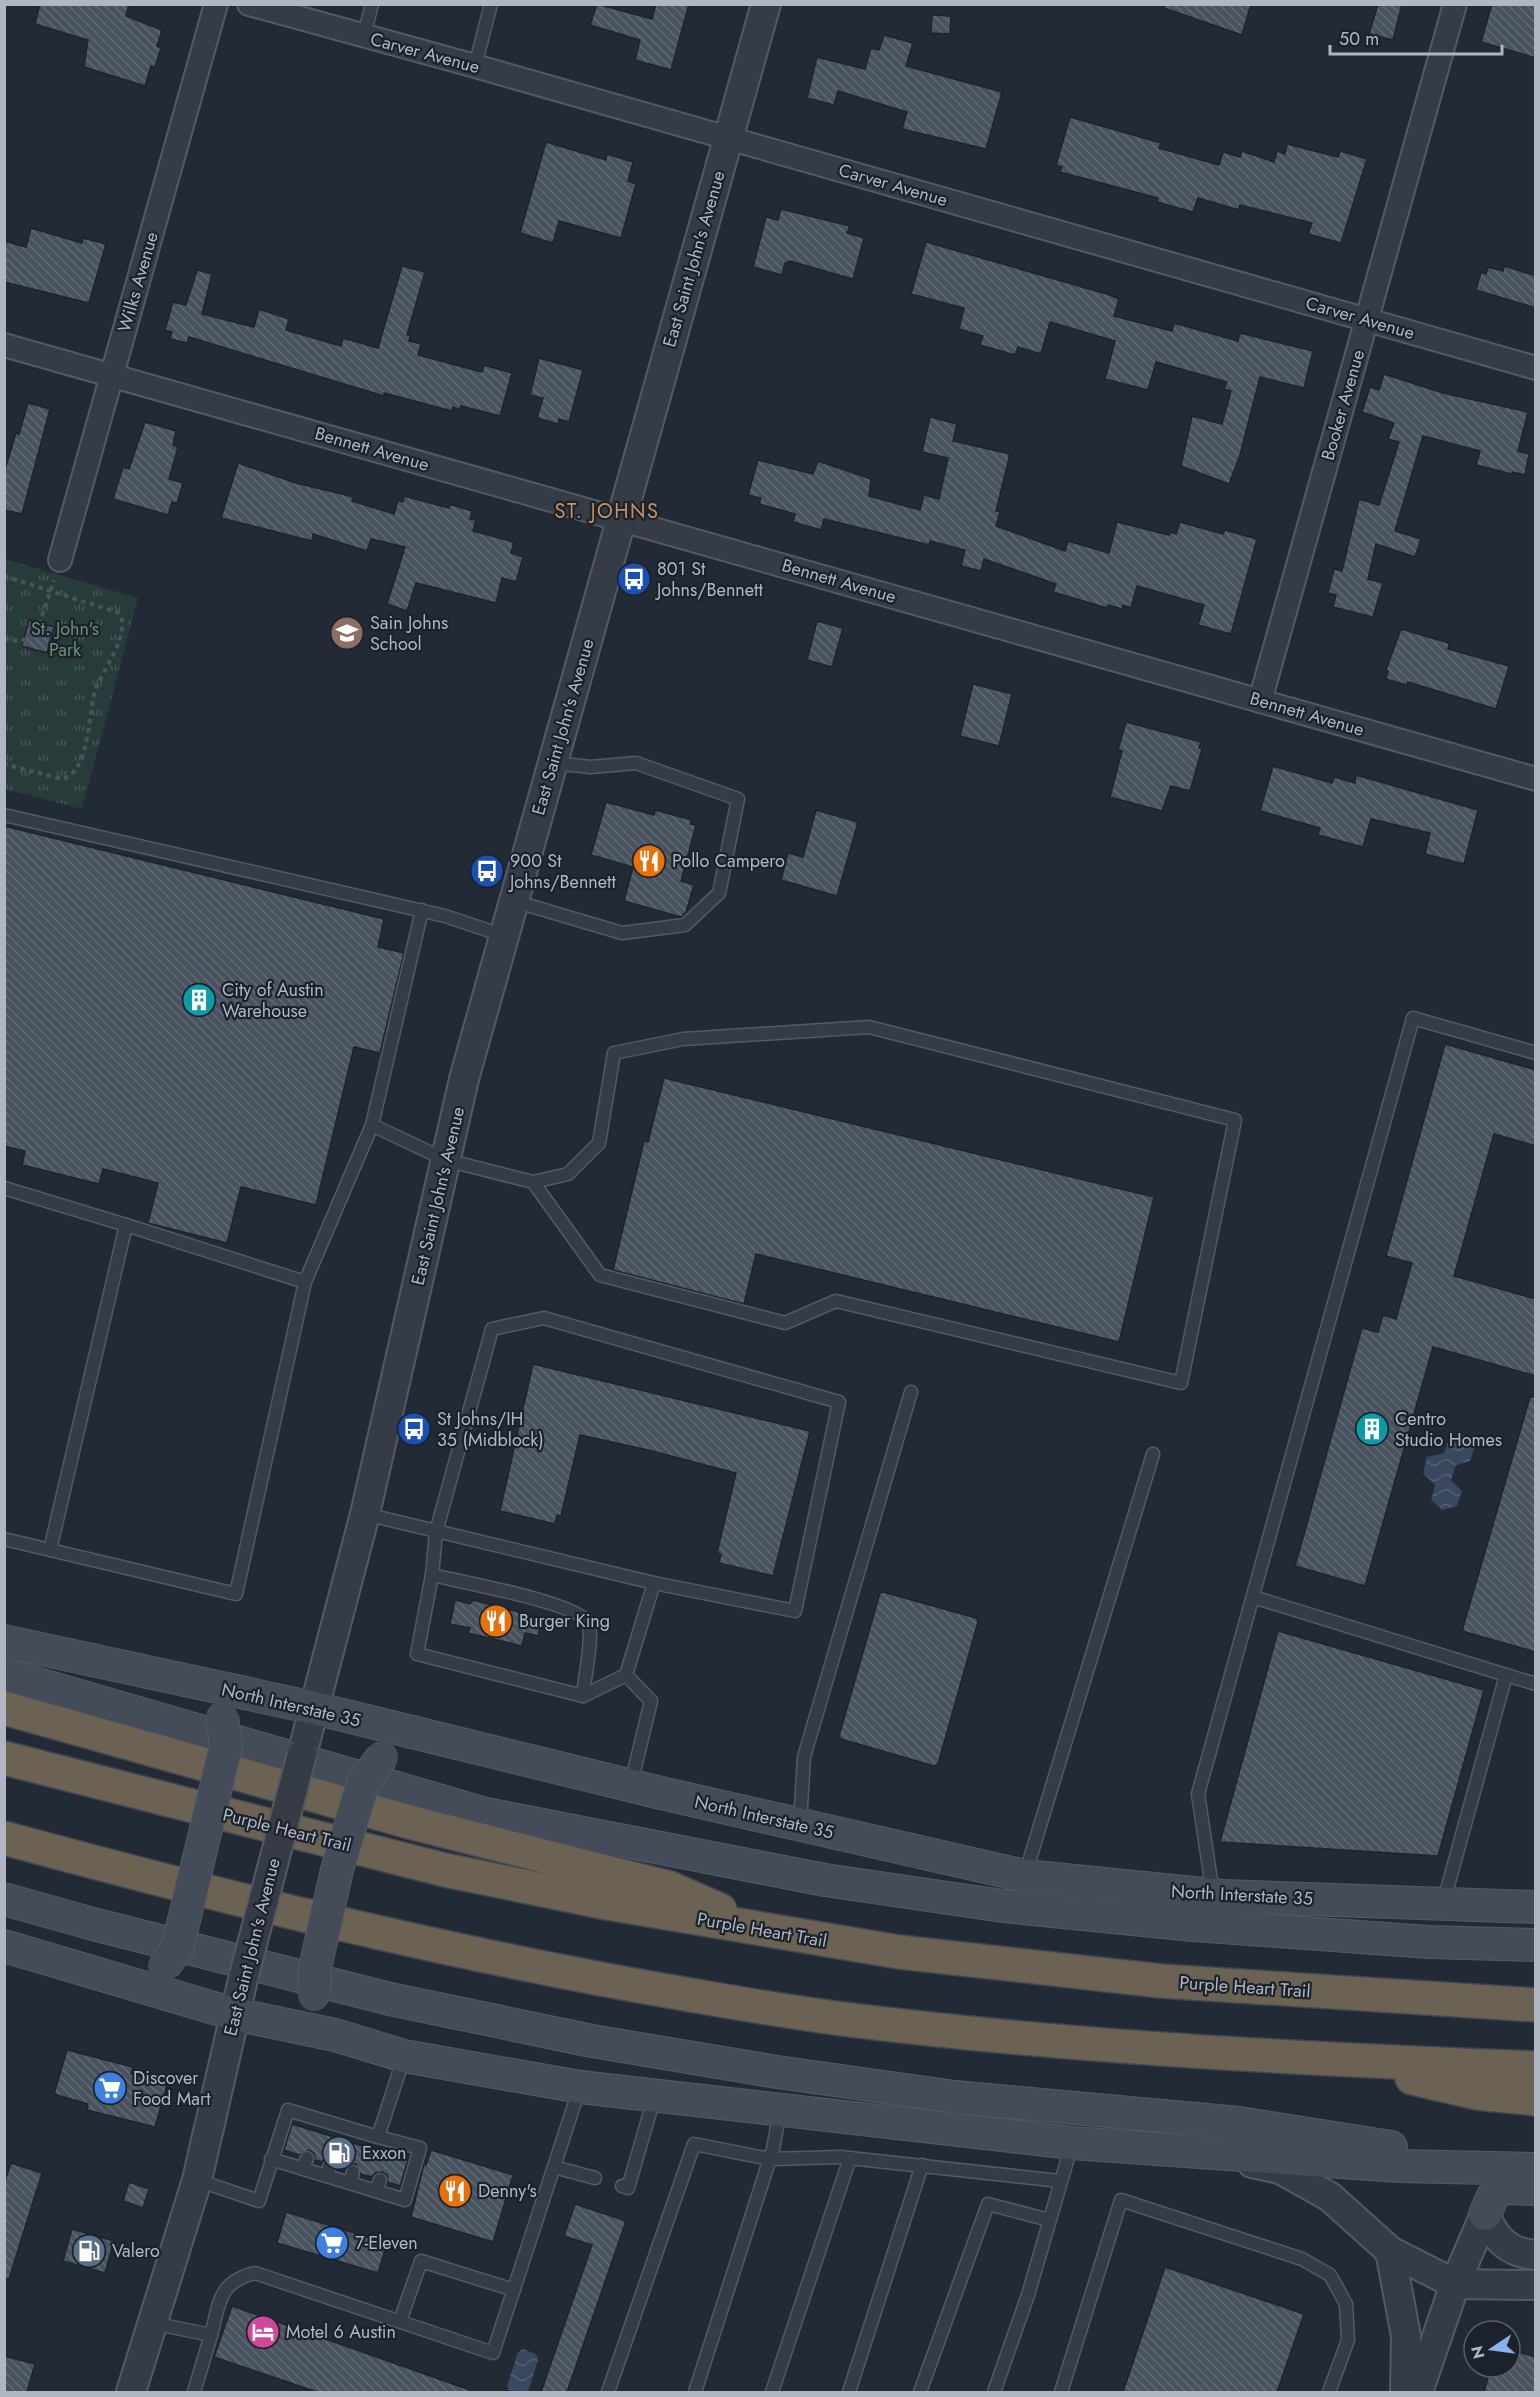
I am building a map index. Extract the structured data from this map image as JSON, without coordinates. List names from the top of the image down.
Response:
{
  "streets": {
    "highway": ["Purple Heart Trail"],
    "main road": ["North Interstate 35"],
    "street": [
      "Carver Avenue",
      "East Saint John's Avenue",
      "Wilks Avenue",
      "Booker Avenue",
      "Bennett Avenue"
    ]
  },
  "crossings": [
    ["Carver Avenue", "East Saint John's Avenue"],
    ["Carver Avenue", "Booker Avenue"],
    ["East Saint John's Avenue", "Bennett Avenue"],
    ["East Saint John's Avenue", "North Interstate 35"],
    ["Wilks Avenue", "Bennett Avenue"],
    ["Booker Avenue", "Bennett Avenue"]
  ],
  "districts": ["ST. JOHNS"],
  "parks": ["St. John's Park"],
  "places": {
    "bus stop": ["801 St Johns/Bennett", "900 St Johns/Bennett", "St Johns/IH 35 (Midblock)"],
    "school or university": ["Sain Johns School"],
    "restaurant": ["Pollo Campero", "Burger King", "Denny's"],
    "building": ["City of Austin Warehouse", "Centro Studio Homes"],
    "supermarket": ["Discover Food Mart", "7-Eleven"],
    "fuel station": ["Exxon", "Valero"],
    "hotel": ["Motel 6 Austin"]
  },
  "scale_bar": "50 m",
  "north": "left"
}
